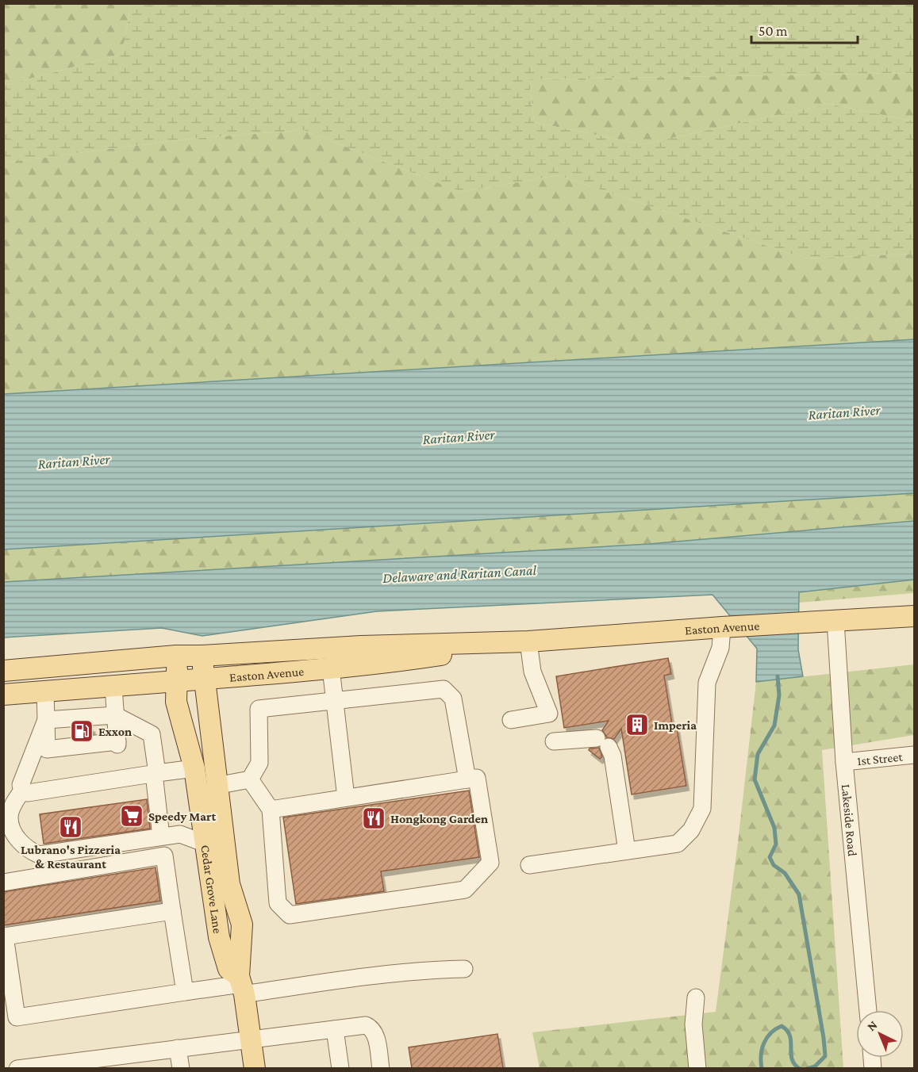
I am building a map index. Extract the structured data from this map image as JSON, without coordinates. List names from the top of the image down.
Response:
{
  "streets": {
    "main road": ["Easton Avenue", "Cedar Grove Lane"],
    "street": ["1st Street", "Lakeside Road"]
  },
  "crossings": [
    ["Easton Avenue", "Lakeside Road"],
    ["Easton Avenue", "Cedar Grove Lane"],
    ["1st Street", "Lakeside Road"]
  ],
  "water": ["Raritan River", "Delaware and Raritan Canal"],
  "places": {
    "building": ["Imperia"],
    "fuel station": ["Exxon"],
    "supermarket": ["Speedy Mart"],
    "restaurant": ["Hongkong Garden", "Lubrano's Pizzeria & Restaurant"]
  },
  "scale_bar": "50 m",
  "north": "top left"
}
